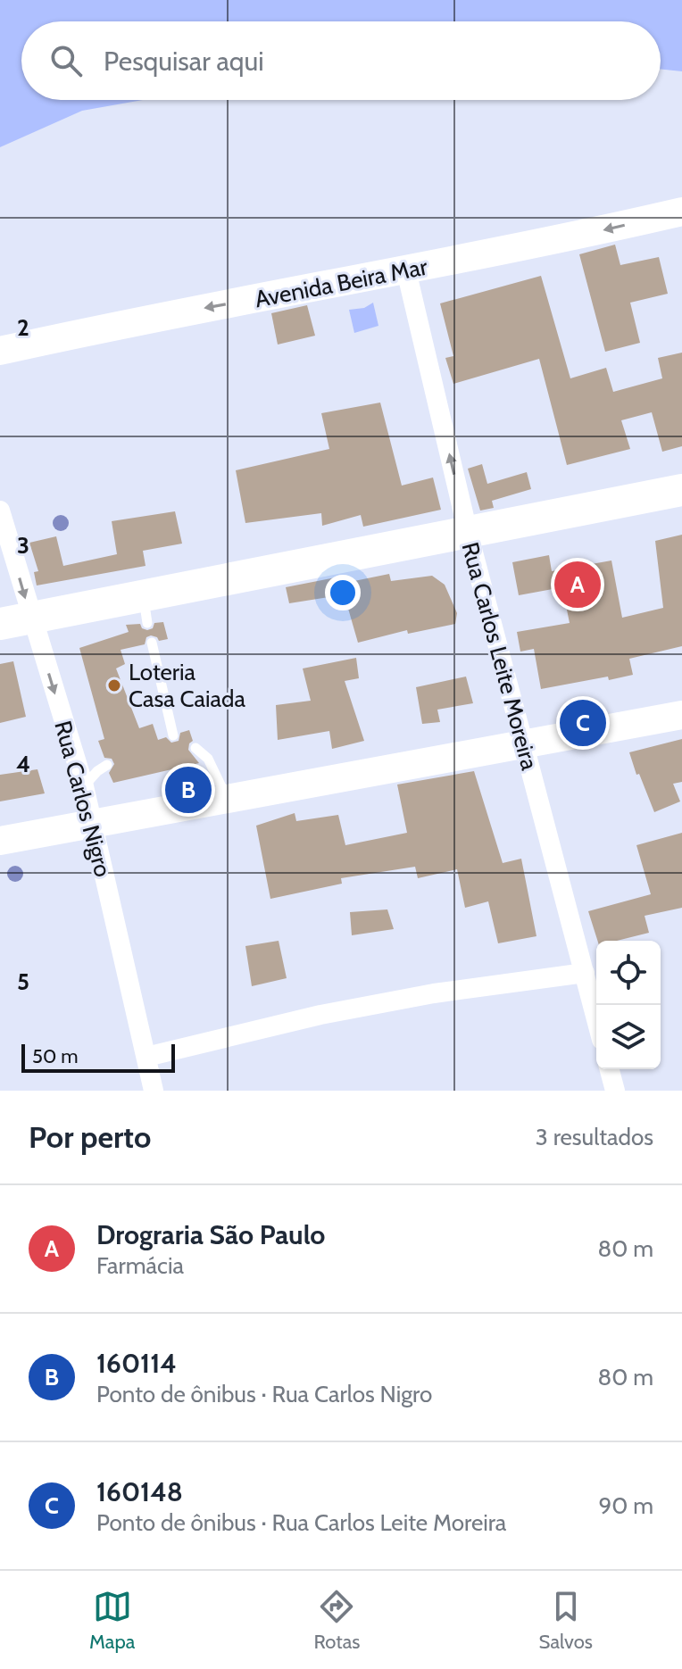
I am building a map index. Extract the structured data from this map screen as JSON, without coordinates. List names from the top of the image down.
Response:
{
  "streets": {
    "main road": ["Avenida Beira Mar"],
    "street": ["Rua Carlos Leite Moreira", "Rua Carlos Nigro"]
  },
  "crossings": [
    ["Avenida Beira Mar", "Rua Carlos Leite Moreira"]
  ],
  "one_way": ["Avenida Beira Mar", "Rua Carlos Nigro"],
  "places": ["Loteria Casa Caiada"],
  "scale_bar": "50 m",
  "page": {
    "search": "Pesquisar aqui",
    "pins": ["A", "C", "B"],
    "scale": "50 m",
    "heading": ["Por perto", "3 resultados"],
    "list": [
      {
        "mark": "A",
        "name": "Drograria São Paulo",
        "note": "Farmácia",
        "value": "80 m"
      },
      {
        "mark": "B",
        "name": "160114",
        "note": "Ponto de ônibus · Rua Carlos Nigro",
        "value": "80 m"
      },
      {
        "mark": "C",
        "name": "160148",
        "note": "Ponto de ônibus · Rua Carlos Leite Moreira",
        "value": "90 m"
      }
    ],
    "nav": ["Mapa", "Rotas", "Salvos"]
  },
  "grid": {
    "rows": [
      "2",
      "3",
      "4",
      "5"
    ]
  }
}
